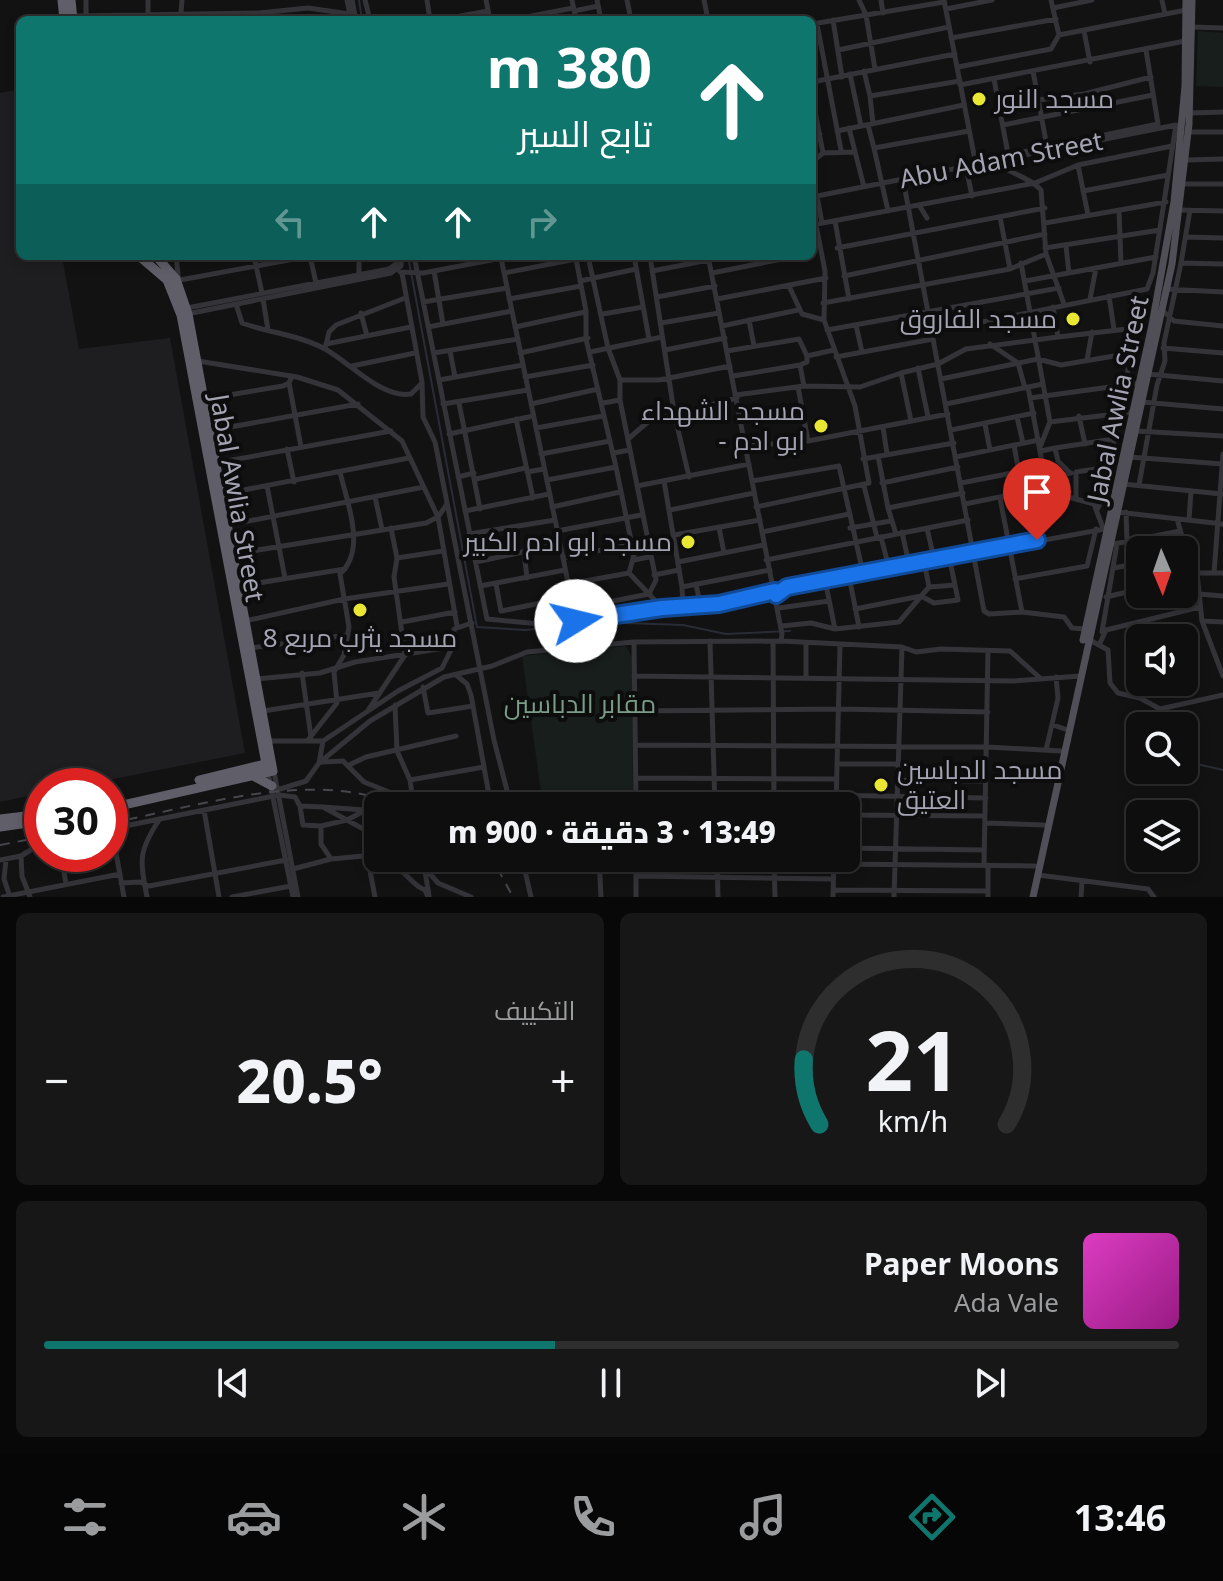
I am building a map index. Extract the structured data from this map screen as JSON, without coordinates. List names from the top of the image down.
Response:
{
  "streets": {
    "highway": ["Jabal Awlia Street"],
    "street": ["Abu Adam Street"]
  },
  "crossings": [
    ["Abu Adam Street", "Jabal Awlia Street"]
  ],
  "parks": ["مقابر الدباسين"],
  "places": [
    "مسجد النور",
    "مسجد الفاروق",
    "مسجد الشهداء - ابو ادم",
    "مسجد ابو ادم الكبير",
    "مسجد يثرب مربع 8",
    "مسجد الدباسين العتيق"
  ],
  "north": "bottom",
  "page": {
    "turn": ["380 m", "تابع السير"],
    "limit": "30",
    "trip": "13:49 · 3 دقيقة · 900 m",
    "tile": "التكييف",
    "heat": ["−", "20.5°", "+"],
    "song": ["Paper Moons", "Ada Vale"],
    "tabs": "13:46",
    "gauge": ["21", "km/h"]
  }
}
